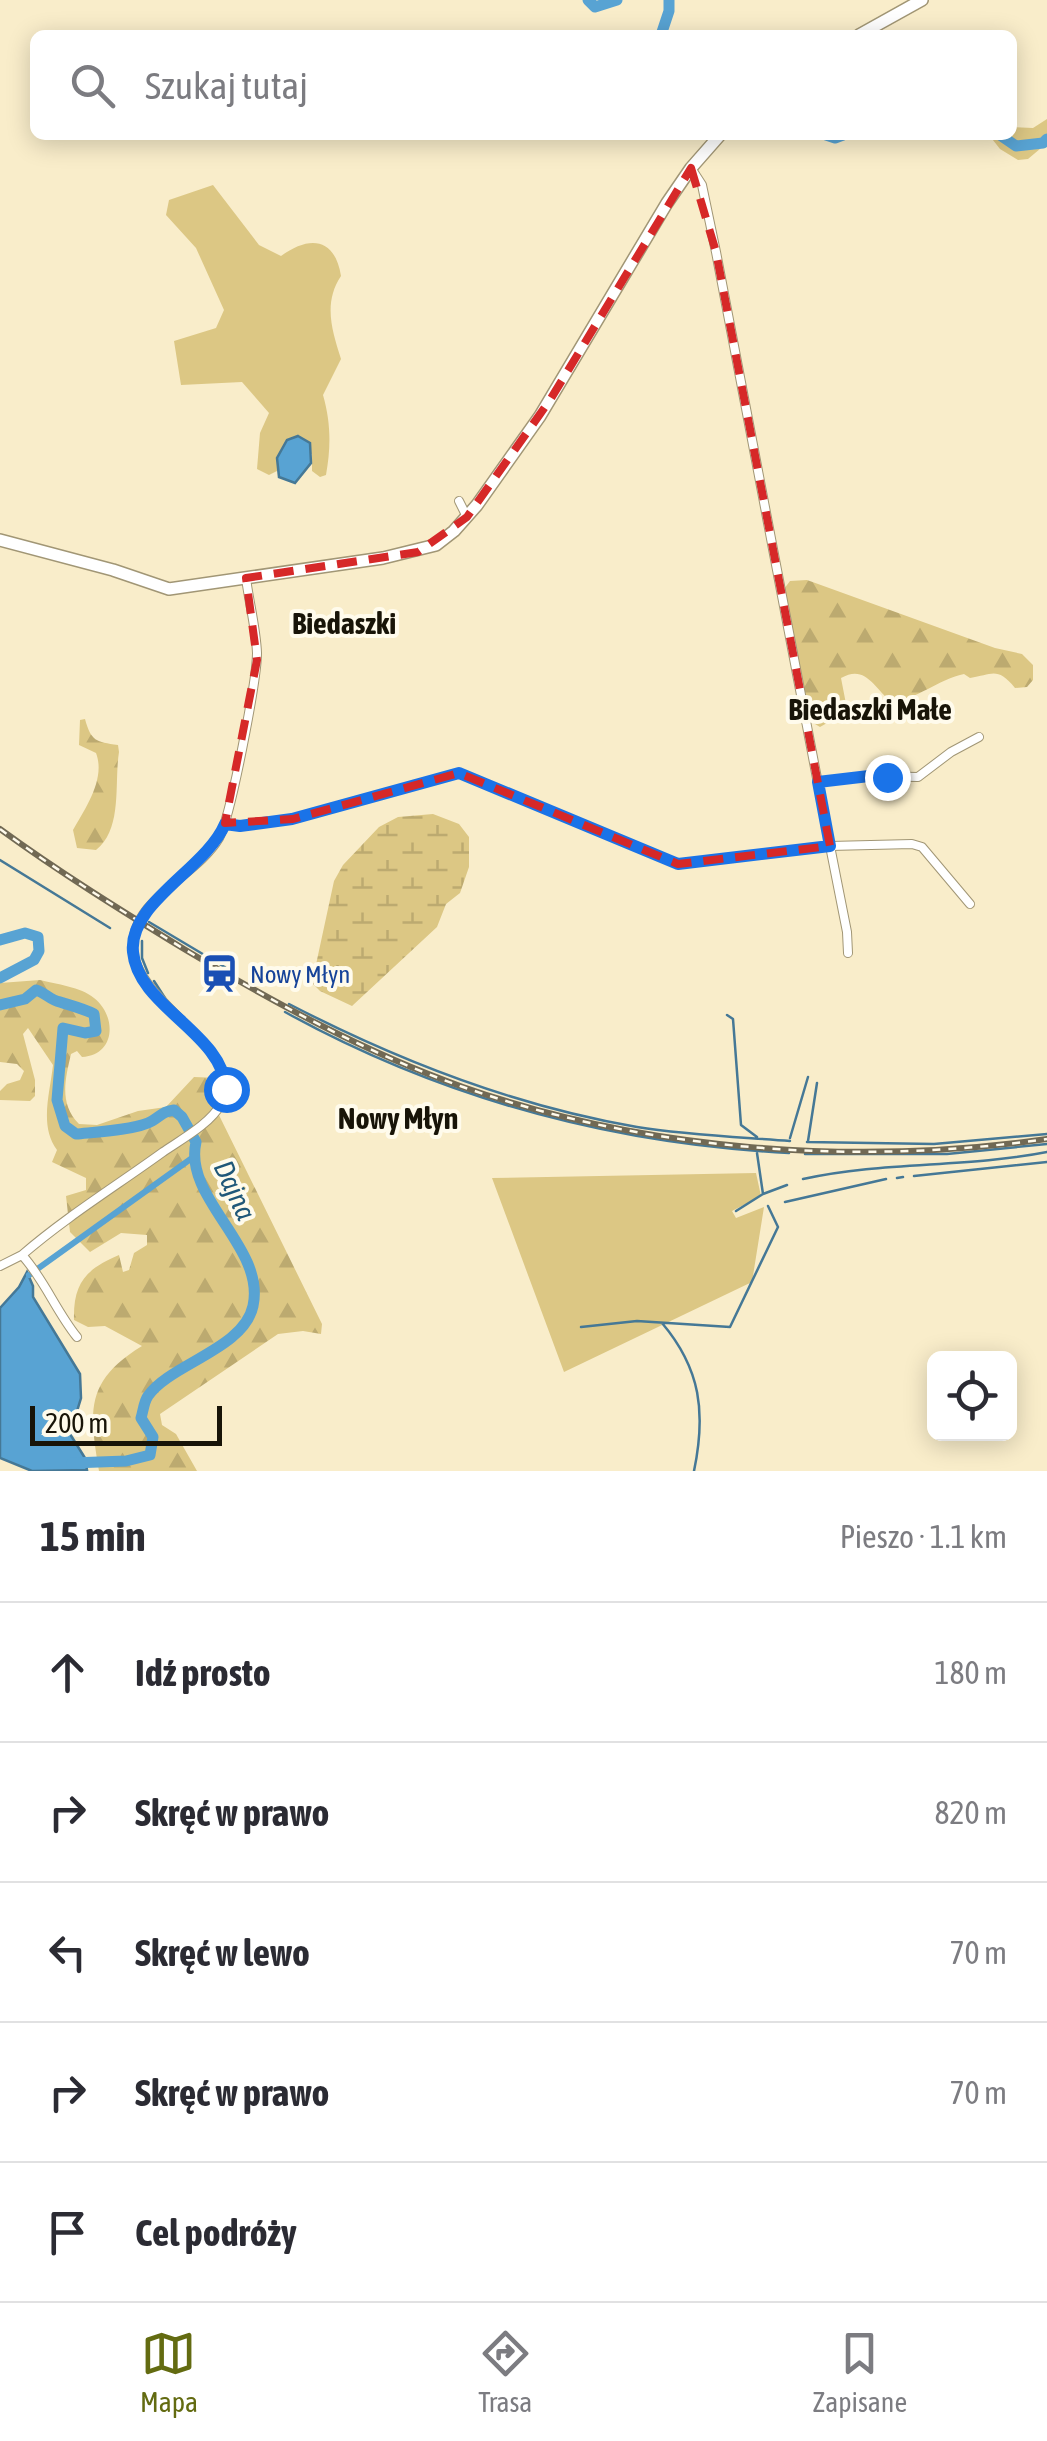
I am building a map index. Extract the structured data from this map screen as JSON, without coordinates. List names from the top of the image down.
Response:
{
  "districts": ["Biedaszki", "Biedaszki Małe", "Nowy Młyn"],
  "water": ["Dajna"],
  "places": {
    "station": ["Nowy Młyn"]
  },
  "scale_bar": "200 m",
  "page": {
    "search": "Szukaj tutaj",
    "scale": "200 m",
    "heading": ["15 min", "Pieszo · 1.1 km"],
    "list": [
      ["Idź prosto", "180 m"],
      ["Skręć w prawo", "820 m"],
      ["Skręć w lewo", "70 m"],
      ["Skręć w prawo", "70 m"],
      "Cel podróży"
    ],
    "nav": ["Mapa", "Trasa", "Zapisane"]
  }
}
